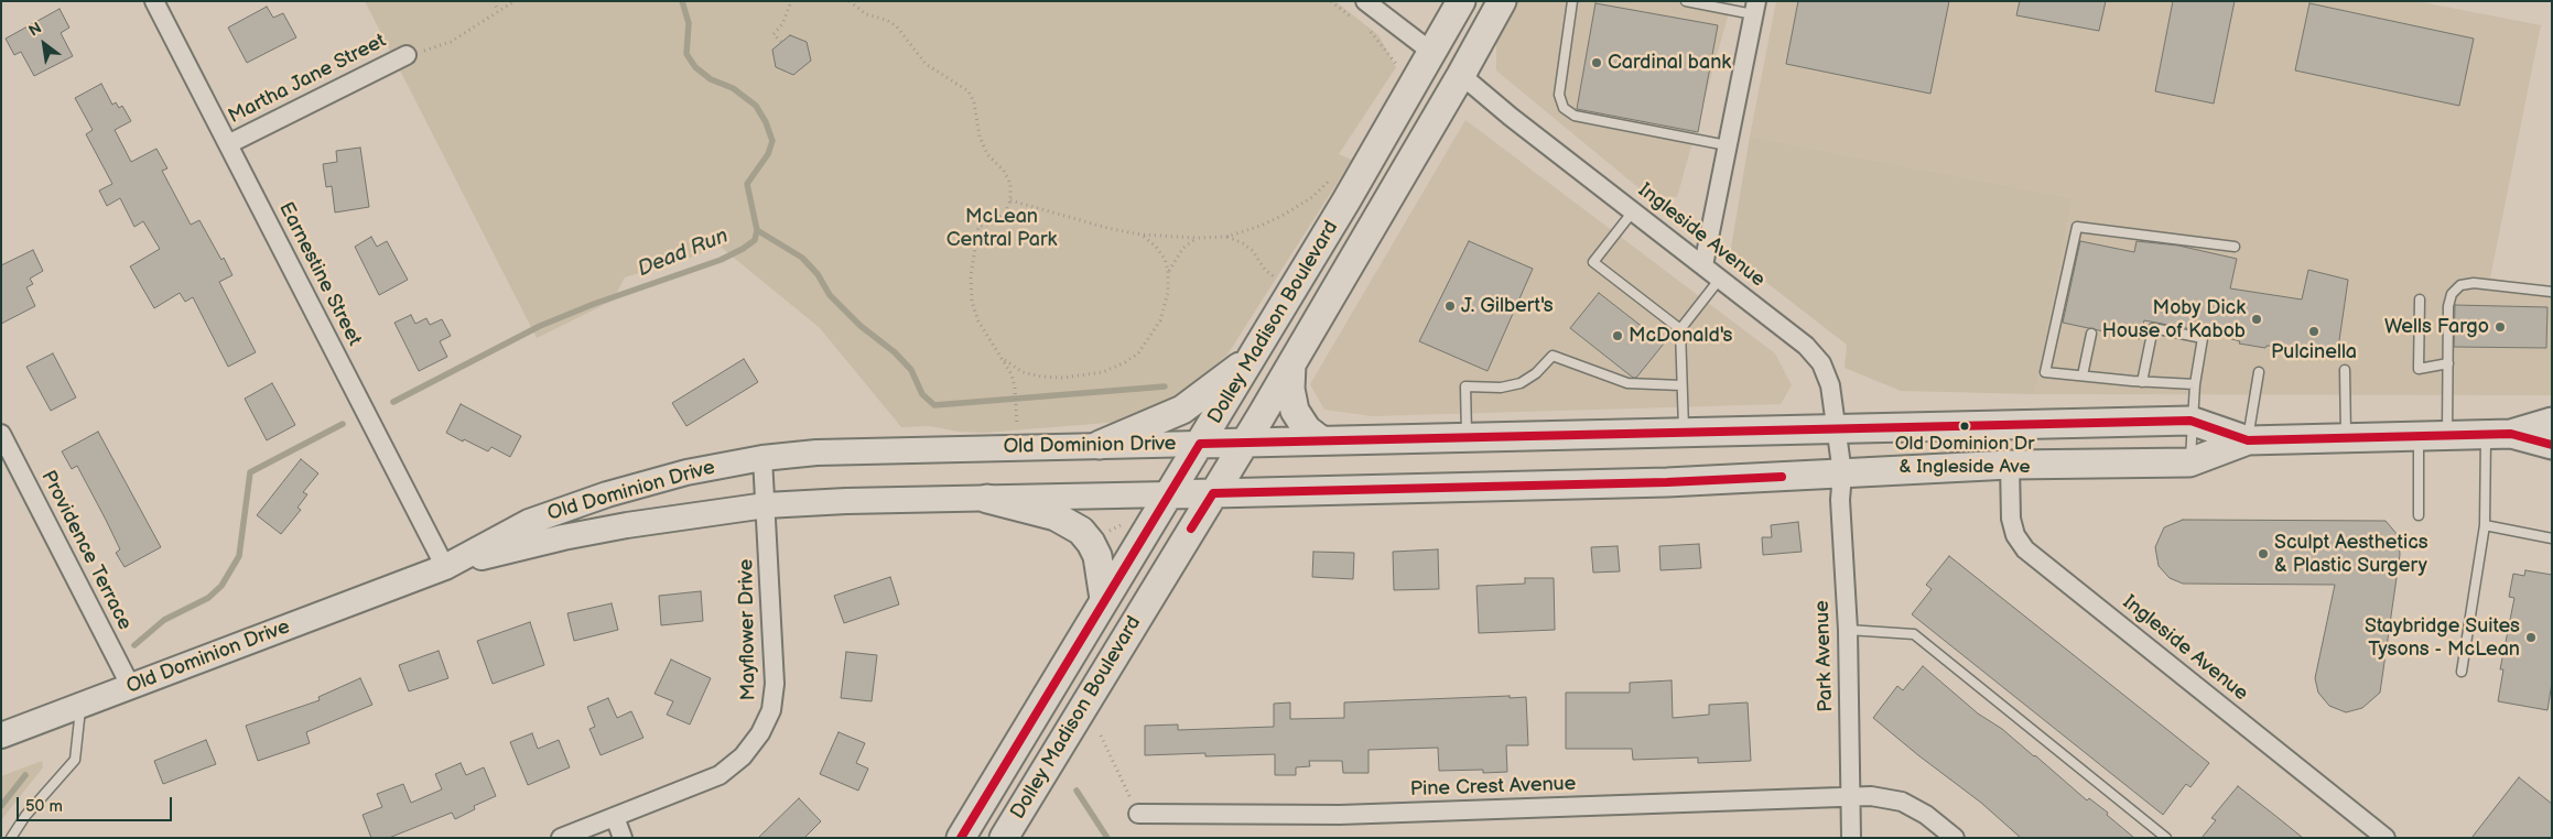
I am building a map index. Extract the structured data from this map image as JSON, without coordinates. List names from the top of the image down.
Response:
{
  "streets": {
    "main road": ["Dolley Madison Boulevard", "Old Dominion Drive"],
    "street": [
      "Martha Jane Street",
      "Ingleside Avenue",
      "Earnestine Street",
      "Providence Terrace",
      "Mayflower Drive",
      "Park Avenue",
      "Pine Crest Avenue"
    ]
  },
  "crossings": [
    ["Martha Jane Street", "Earnestine Street"],
    ["Ingleside Avenue", "Dolley Madison Boulevard"],
    ["Ingleside Avenue", "Old Dominion Drive"],
    ["Ingleside Avenue", "Park Avenue"],
    ["Earnestine Street", "Old Dominion Drive"],
    ["Dolley Madison Boulevard", "Old Dominion Drive"],
    ["Old Dominion Drive", "Providence Terrace"],
    ["Old Dominion Drive", "Mayflower Drive"],
    ["Old Dominion Drive", "Park Avenue"],
    ["Park Avenue", "Pine Crest Avenue"]
  ],
  "water": ["Dead Run"],
  "parks": ["McLean Central Park"],
  "places": [
    "Cardinal bank",
    "J. Gilbert's",
    "Moby Dick House of Kabob",
    "Wells Fargo",
    "Pulcinella",
    "McDonald's",
    "Old Dominion Dr & Ingleside Ave",
    "Sculpt Aesthetics & Plastic Surgery",
    "Staybridge Suites Tysons - McLean"
  ],
  "scale_bar": "50 m",
  "north": "top left"
}
